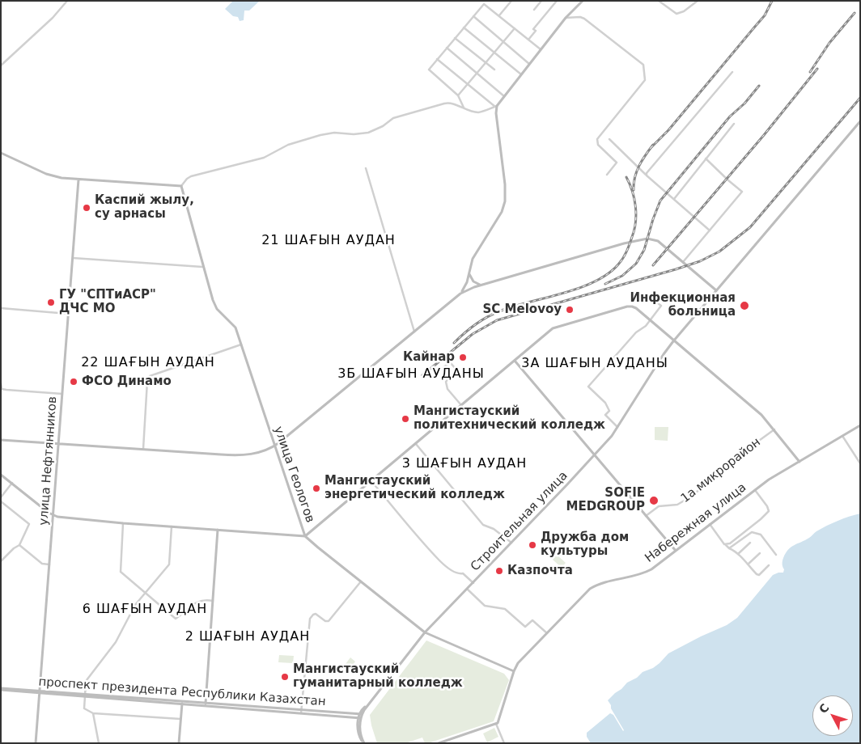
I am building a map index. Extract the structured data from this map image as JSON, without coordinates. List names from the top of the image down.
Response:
{
  "streets": {
    "street": [
      "улица Нефтянников",
      "1а микрорайон",
      "улица Геологов",
      "Строительная улица",
      "Набережная улица",
      "проспект президента Республики Казахстан"
    ]
  },
  "crossings": [
    ["улица Нефтянников", "проспект президента Республики Казахстан"],
    ["улица Геологов", "Строительная улица"],
    ["улица Геологов", "Набережная улица"],
    ["Строительная улица", "проспект президента Республики Казахстан"]
  ],
  "districts": [
    "21 ШАҒЫН АУДАН",
    "22 ШАҒЫН АУДАН",
    "3А ШАҒЫН АУДАНЫ",
    "3Б ШАҒЫН АУДАНЫ",
    "3 ШАҒЫН АУДАН",
    "6 ШАҒЫН АУДАН",
    "2 ШАҒЫН АУДАН"
  ],
  "places": [
    "Каспий жылу, су арнасы",
    "ГУ \"СПТиАСР\" ДЧС МО",
    "Инфекционная больница",
    "SC Melovoy",
    "Кайнар",
    "ФСО Динамо",
    "Мангистауский политехнический колледж",
    "Мангистауский энергетический колледж",
    "SOFIE MEDGROUP",
    "Дружба дом культуры",
    "Казпочта",
    "Мангистауский гуманитарный колледж"
  ],
  "north": "top left"
}
